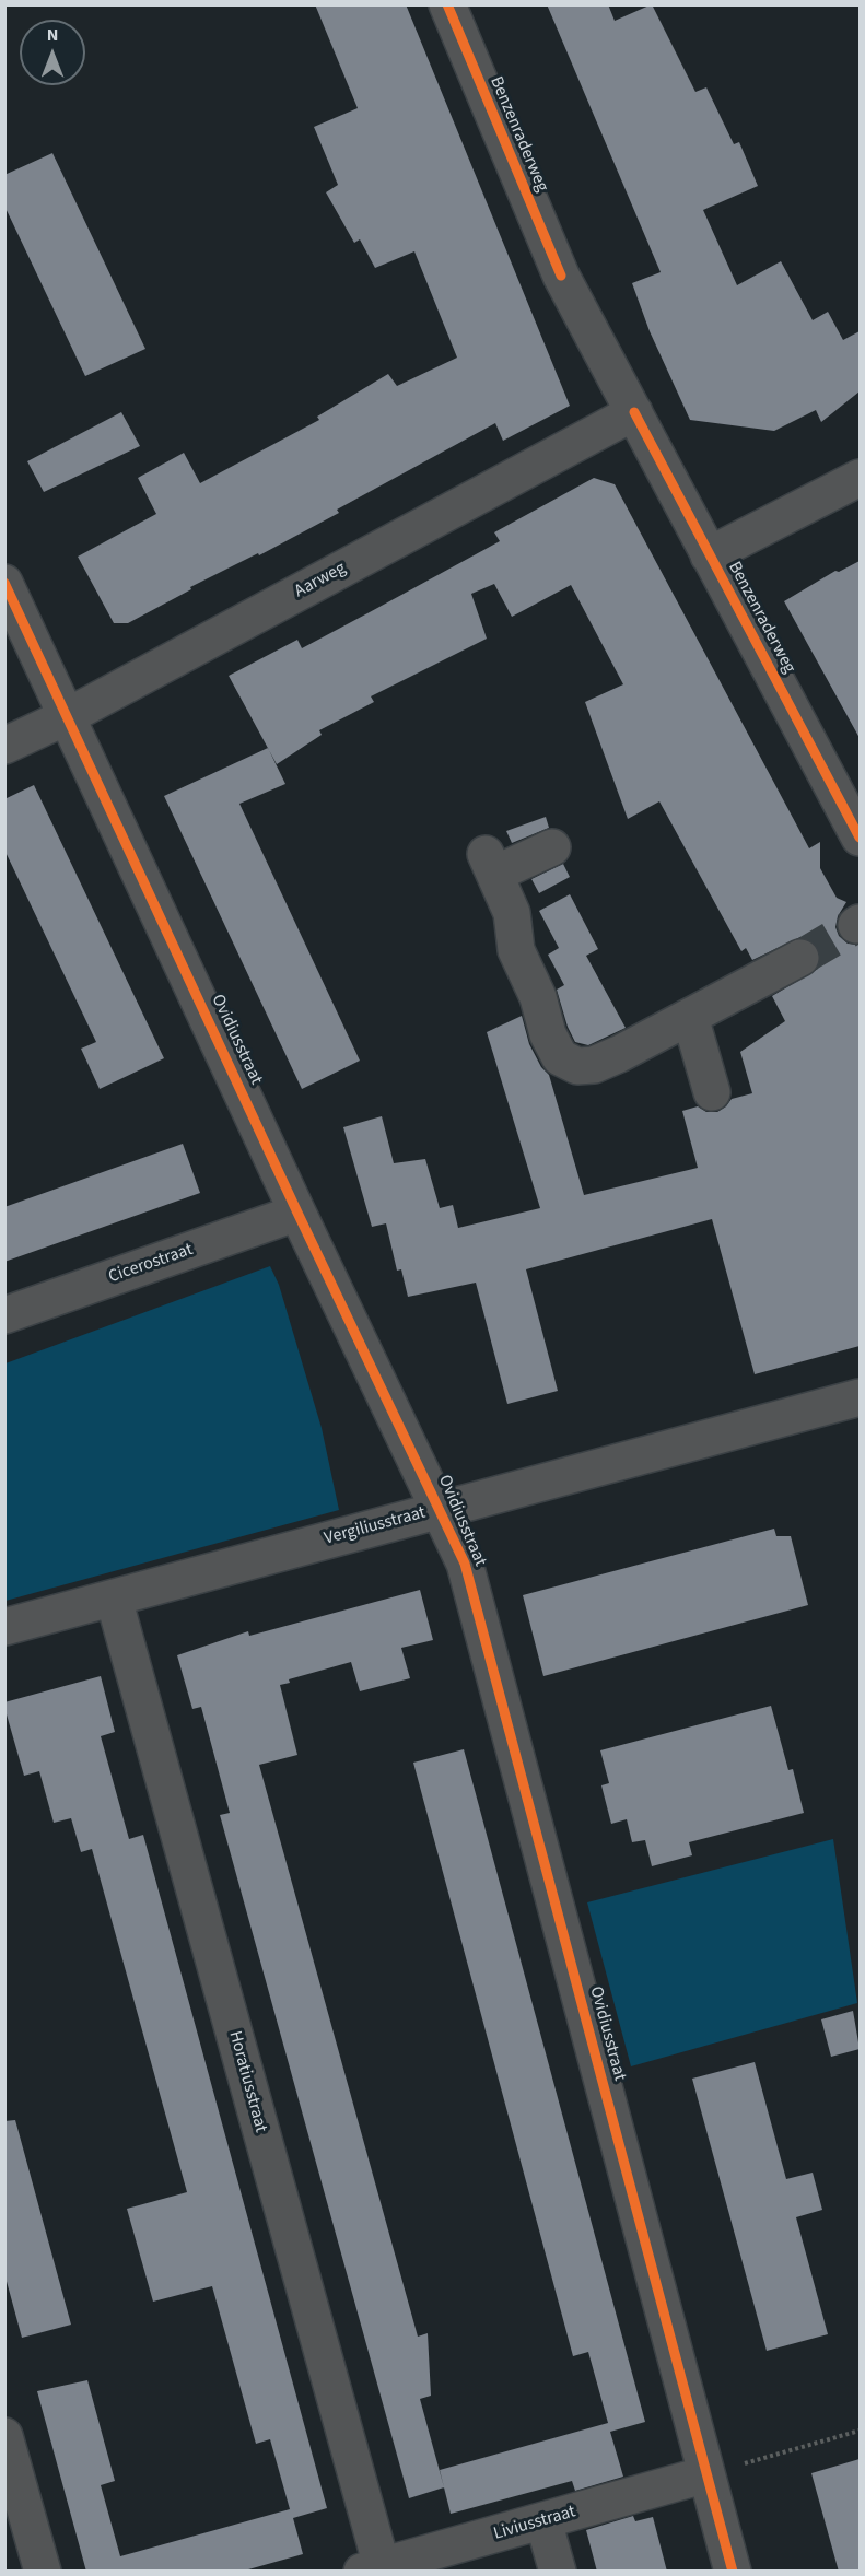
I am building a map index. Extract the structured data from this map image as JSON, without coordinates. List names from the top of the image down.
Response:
{
  "streets": {
    "street": [
      "Benzenraderweg",
      "Aarweg",
      "Ovidiusstraat",
      "Cicerostraat",
      "Vergiliusstraat",
      "Horatiusstraat",
      "Liviusstraat"
    ]
  },
  "crossings": [
    ["Benzenraderweg", "Aarweg"],
    ["Aarweg", "Ovidiusstraat"],
    ["Ovidiusstraat", "Cicerostraat"],
    ["Ovidiusstraat", "Vergiliusstraat"],
    ["Ovidiusstraat", "Liviusstraat"],
    ["Vergiliusstraat", "Horatiusstraat"],
    ["Horatiusstraat", "Liviusstraat"]
  ],
  "north": "top"
}
